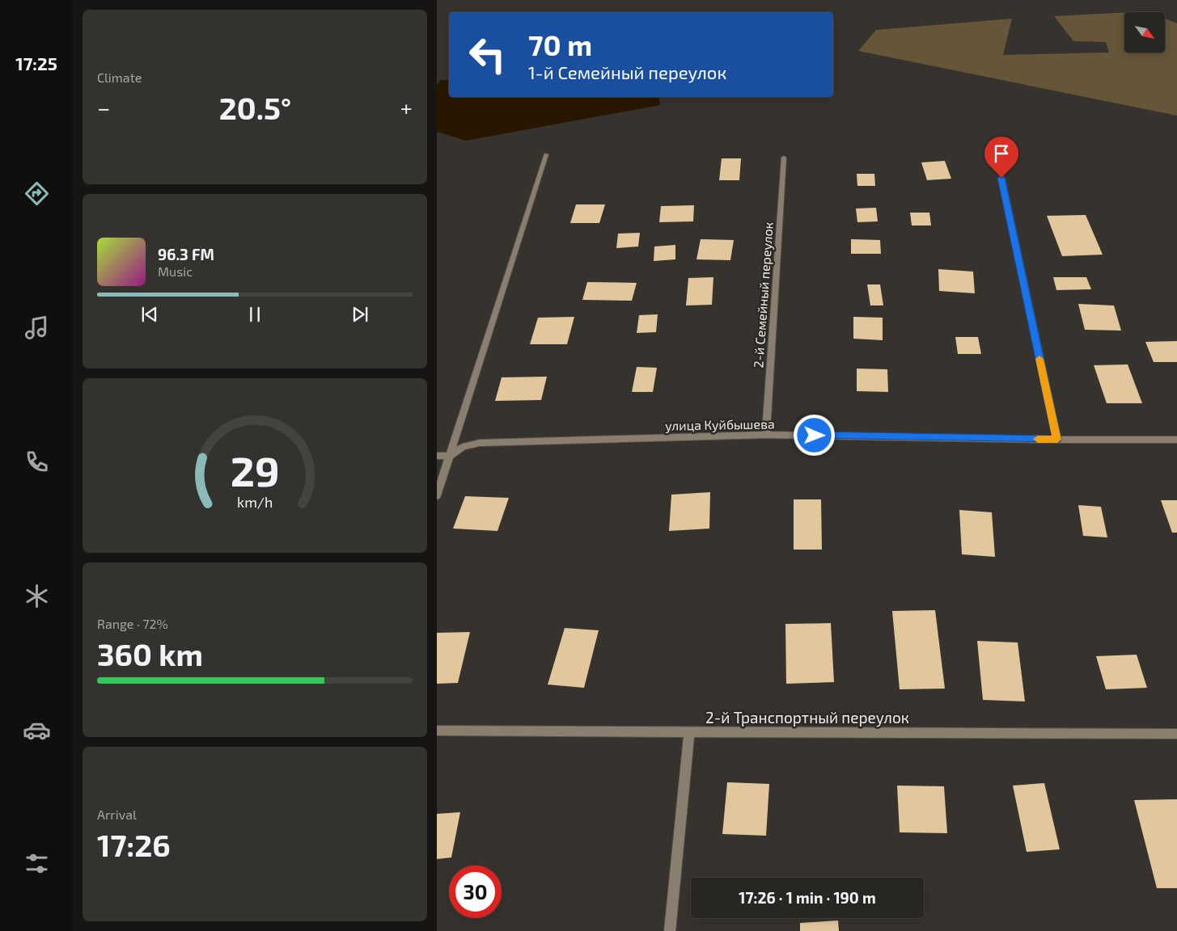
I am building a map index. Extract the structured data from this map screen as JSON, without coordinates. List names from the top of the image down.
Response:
{
  "streets": {
    "street": ["2-й Семейный переулок", "улица Куйбышева", "2-й Транспортный переулок"]
  },
  "crossings": [
    ["2-й Семейный переулок", "улица Куйбышева"]
  ],
  "north": "bottom right",
  "page": {
    "tabs": "17:25",
    "tile": [
      "Climate",
      ["Range · 72%", "360 km"],
      ["Arrival", "17:26"]
    ],
    "turn": ["70 m", "1-й Семейный переулок"],
    "heat": ["−", "20.5°", "+"],
    "song": ["96.3 FM", "Music"],
    "limit": "30",
    "trip": "17:26 · 1 min · 190 m",
    "gauge": ["29", "km/h"]
  }
}
